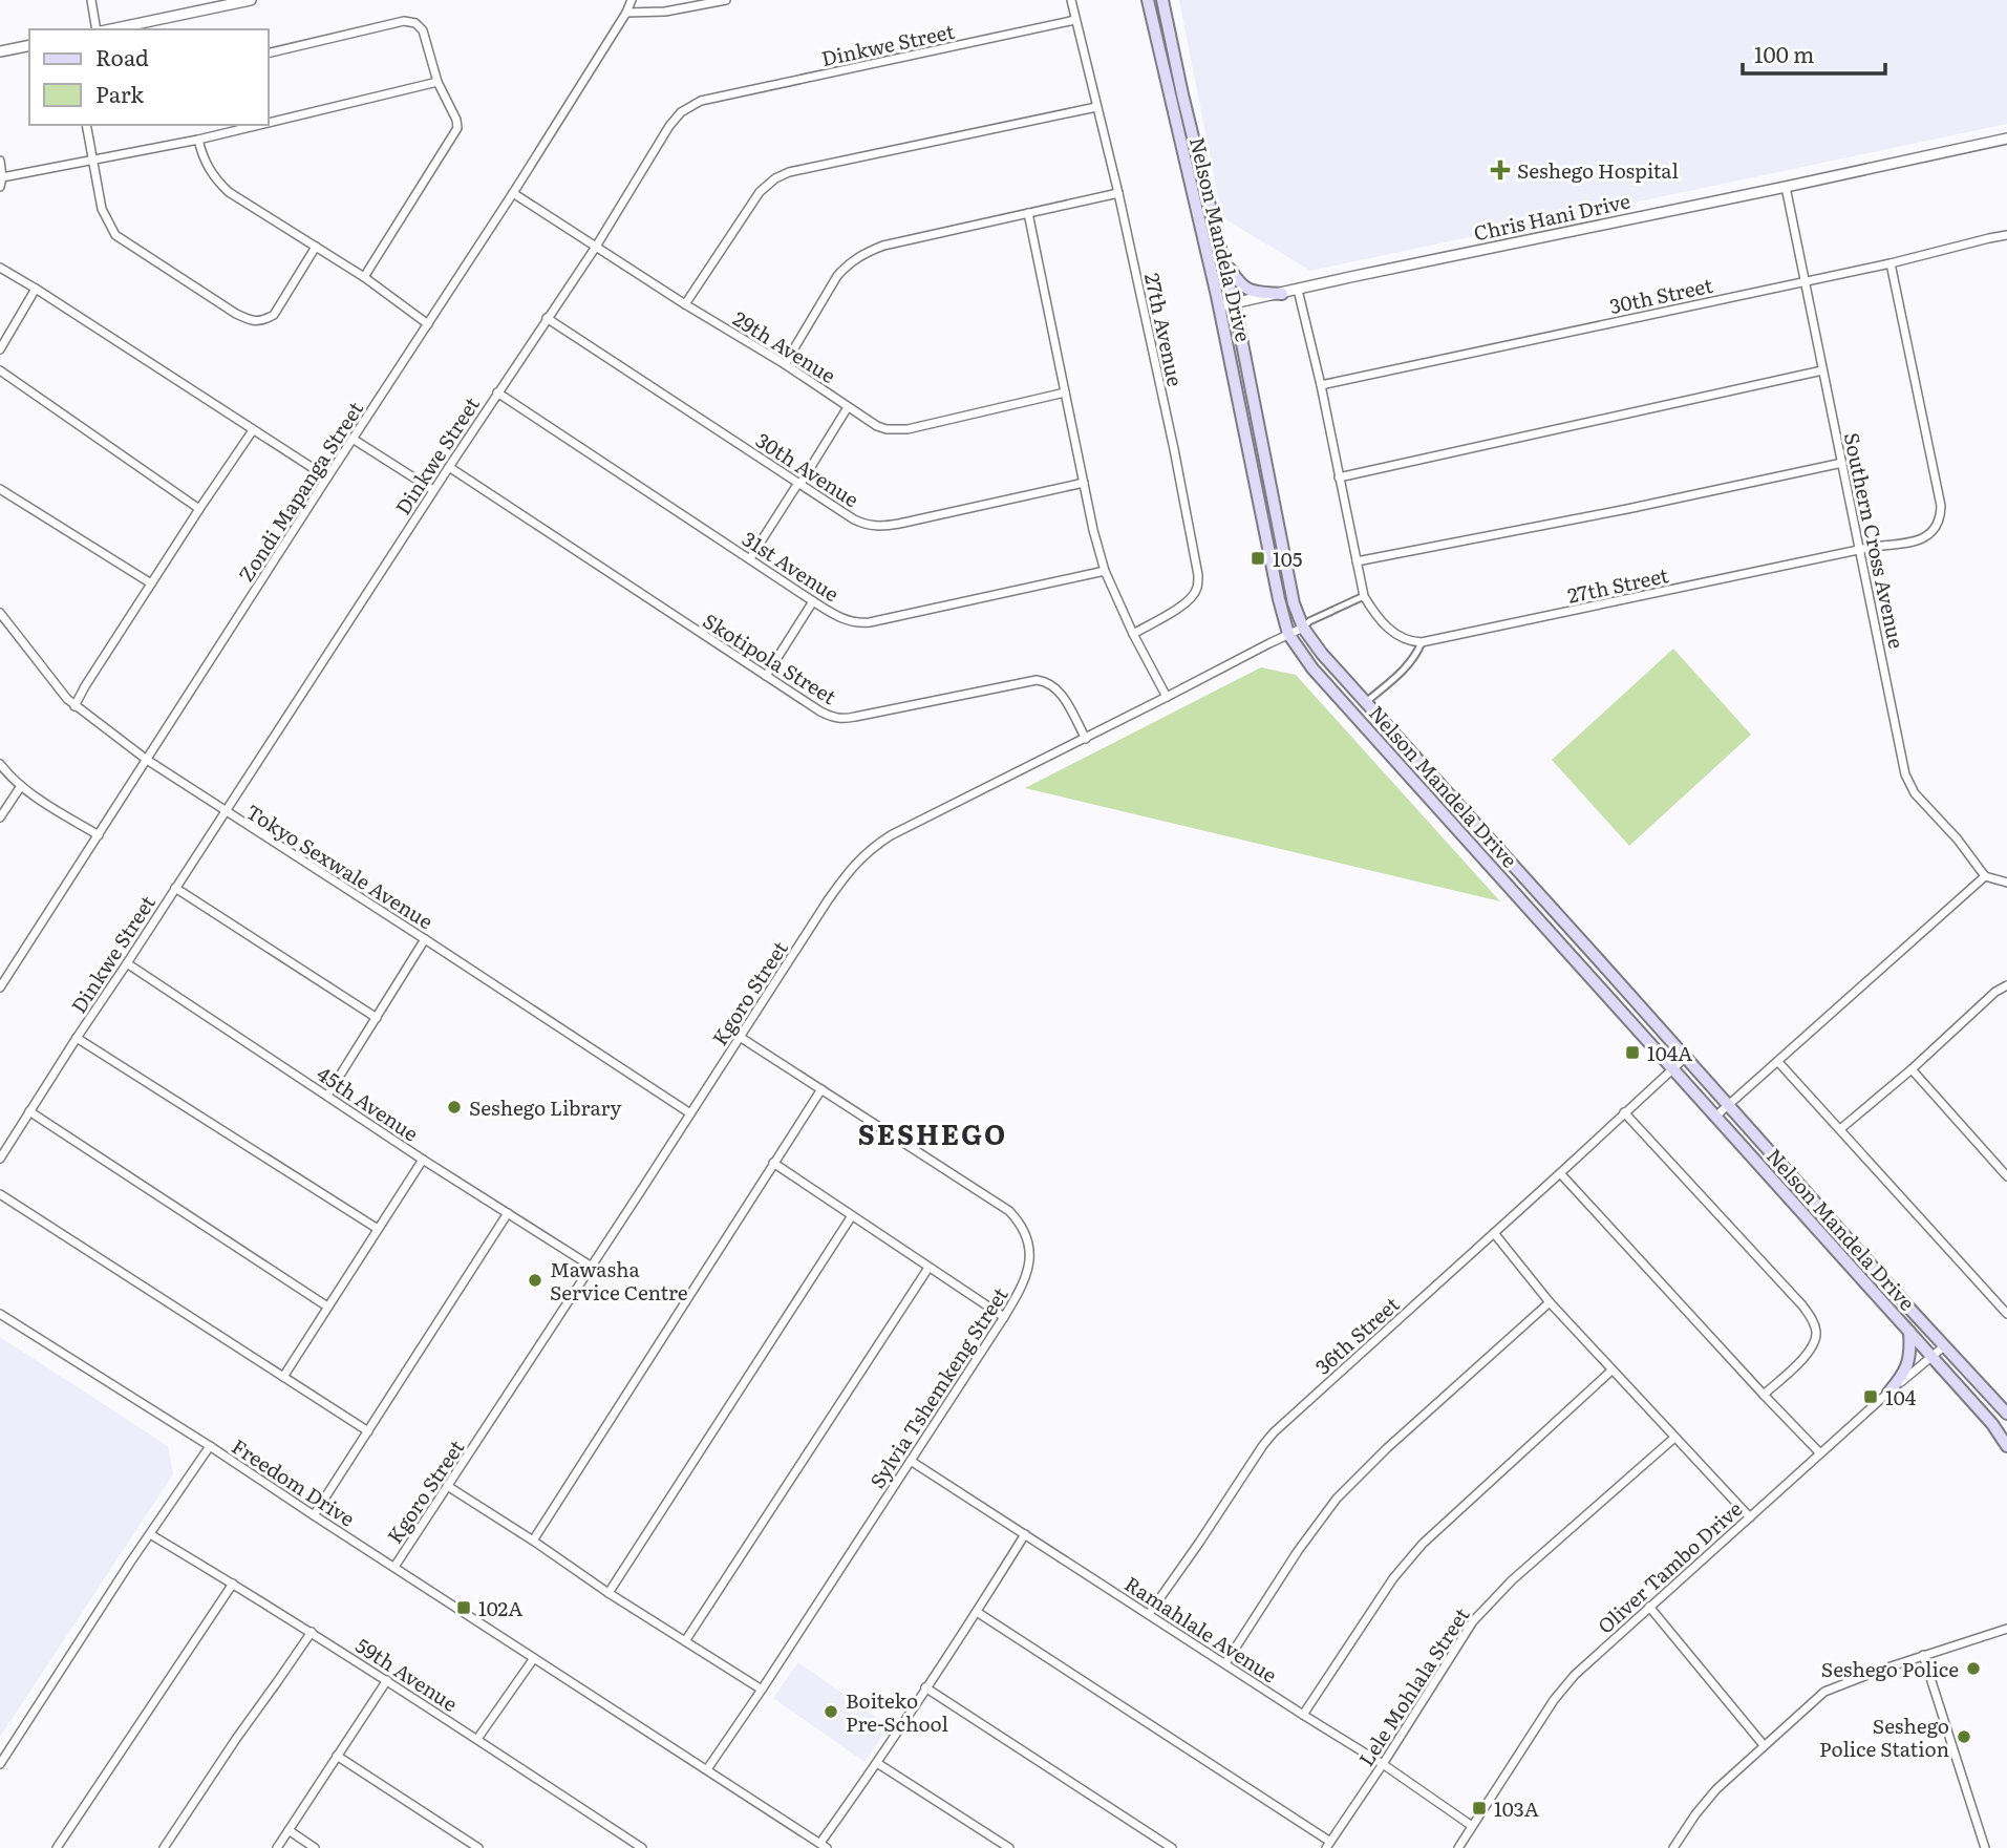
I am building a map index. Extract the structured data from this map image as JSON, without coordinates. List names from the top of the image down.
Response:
{
  "streets": {
    "main road": ["Nelson Mandela Drive"],
    "street": [
      "Dinkwe Street",
      "Chris Hani Drive",
      "30th Street",
      "27th Avenue",
      "29th Avenue",
      "30th Avenue",
      "Zondi Mapanga Street",
      "Southern Cross Avenue",
      "31st Avenue",
      "27th Street",
      "Skotipola Street",
      "Tokyo Sexwale Avenue",
      "Kgoro Street",
      "45th Avenue",
      "36th Street",
      "Sylvia Tshemkeng Street",
      "Freedom Drive",
      "Oliver Tambo Drive",
      "Ramahlale Avenue",
      "59th Avenue",
      "Lele Mohlala Street"
    ]
  },
  "crossings": [
    ["Dinkwe Street", "27th Avenue"],
    ["Dinkwe Street", "29th Avenue"],
    ["Dinkwe Street", "30th Avenue"],
    ["Dinkwe Street", "31st Avenue"],
    ["Dinkwe Street", "Skotipola Street"],
    ["Dinkwe Street", "Tokyo Sexwale Avenue"],
    ["Dinkwe Street", "45th Avenue"],
    ["Chris Hani Drive", "Nelson Mandela Drive"],
    ["Chris Hani Drive", "Southern Cross Avenue"],
    ["Nelson Mandela Drive", "Kgoro Street"],
    ["Nelson Mandela Drive", "36th Street"],
    ["Nelson Mandela Drive", "Oliver Tambo Drive"],
    ["30th Street", "Southern Cross Avenue"],
    ["30th Street", "27th Street"],
    ["29th Avenue", "Zondi Mapanga Street"],
    ["Zondi Mapanga Street", "Tokyo Sexwale Avenue"],
    ["Southern Cross Avenue", "27th Street"],
    ["Skotipola Street", "Kgoro Street"],
    ["Tokyo Sexwale Avenue", "Kgoro Street"],
    ["Kgoro Street", "45th Avenue"],
    ["Kgoro Street", "Sylvia Tshemkeng Street"],
    ["Kgoro Street", "Freedom Drive"],
    ["36th Street", "Ramahlale Avenue"],
    ["Sylvia Tshemkeng Street", "Freedom Drive"],
    ["Sylvia Tshemkeng Street", "Ramahlale Avenue"],
    ["Oliver Tambo Drive", "Ramahlale Avenue"],
    ["Ramahlale Avenue", "Lele Mohlala Street"]
  ],
  "districts": ["SESHEGO"],
  "places": {
    "health": ["Seshego Hospital"],
    "transit": [
      "105",
      "104A",
      "104",
      "102A",
      "103A"
    ],
    "other": [
      "Seshego Library",
      "Mawasha Service Centre",
      "Seshego Police",
      "Boiteko Pre-School",
      "Seshego Police Station"
    ]
  },
  "legend": ["Road", "Park"],
  "scale_bar": "100 m"
}
